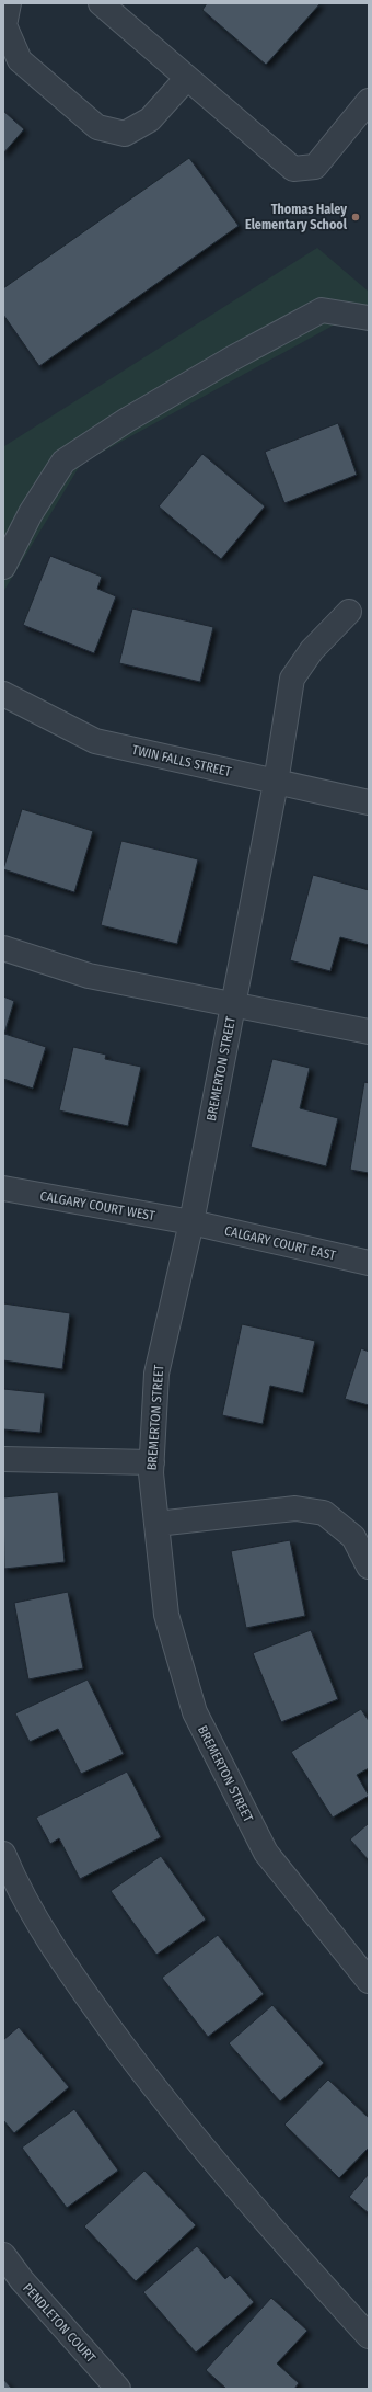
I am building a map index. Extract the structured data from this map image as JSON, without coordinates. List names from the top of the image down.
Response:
{
  "streets": {
    "street": [
      "TWIN FALLS STREET",
      "BREMERTON STREET",
      "CALGARY COURT WEST",
      "CALGARY COURT EAST",
      "PENDLETON COURT"
    ]
  },
  "crossings": [
    ["TWIN FALLS STREET", "BREMERTON STREET"],
    ["BREMERTON STREET", "CALGARY COURT WEST"],
    ["BREMERTON STREET", "CALGARY COURT EAST"],
    ["CALGARY COURT WEST", "CALGARY COURT EAST"]
  ],
  "places": ["Thomas Haley Elementary School"]
}
